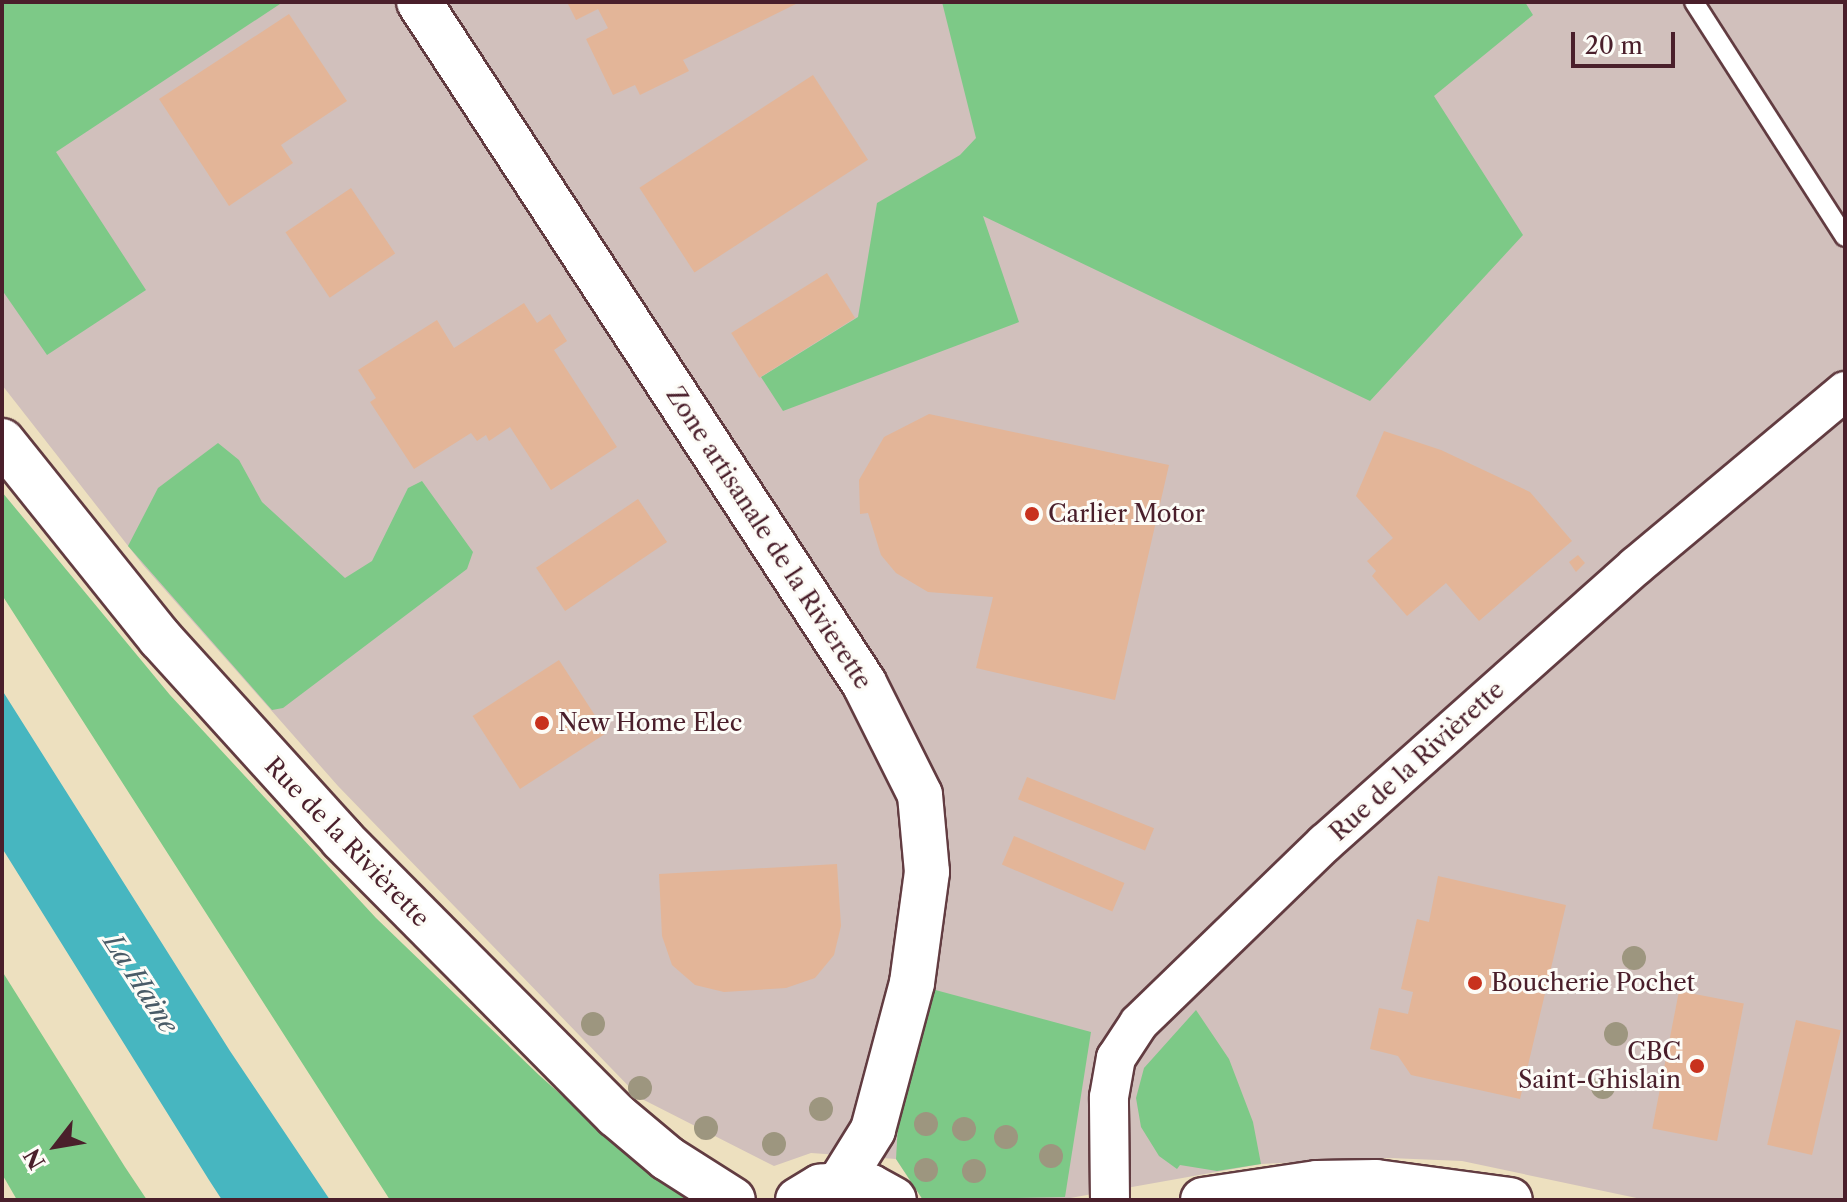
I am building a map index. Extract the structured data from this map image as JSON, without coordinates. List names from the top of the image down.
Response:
{
  "streets": {
    "street": ["Zone artisanale de la Rivierette", "Rue de la Rivièrette"]
  },
  "crossings": [
    ["Zone artisanale de la Rivierette", "Rue de la Rivièrette"]
  ],
  "water": ["La Haine"],
  "places": [
    "Carlier Motor",
    "New Home Elec",
    "Boucherie Pochet",
    "CBC Saint-Ghislain"
  ],
  "scale_bar": "20 m",
  "north": "bottom left"
}
